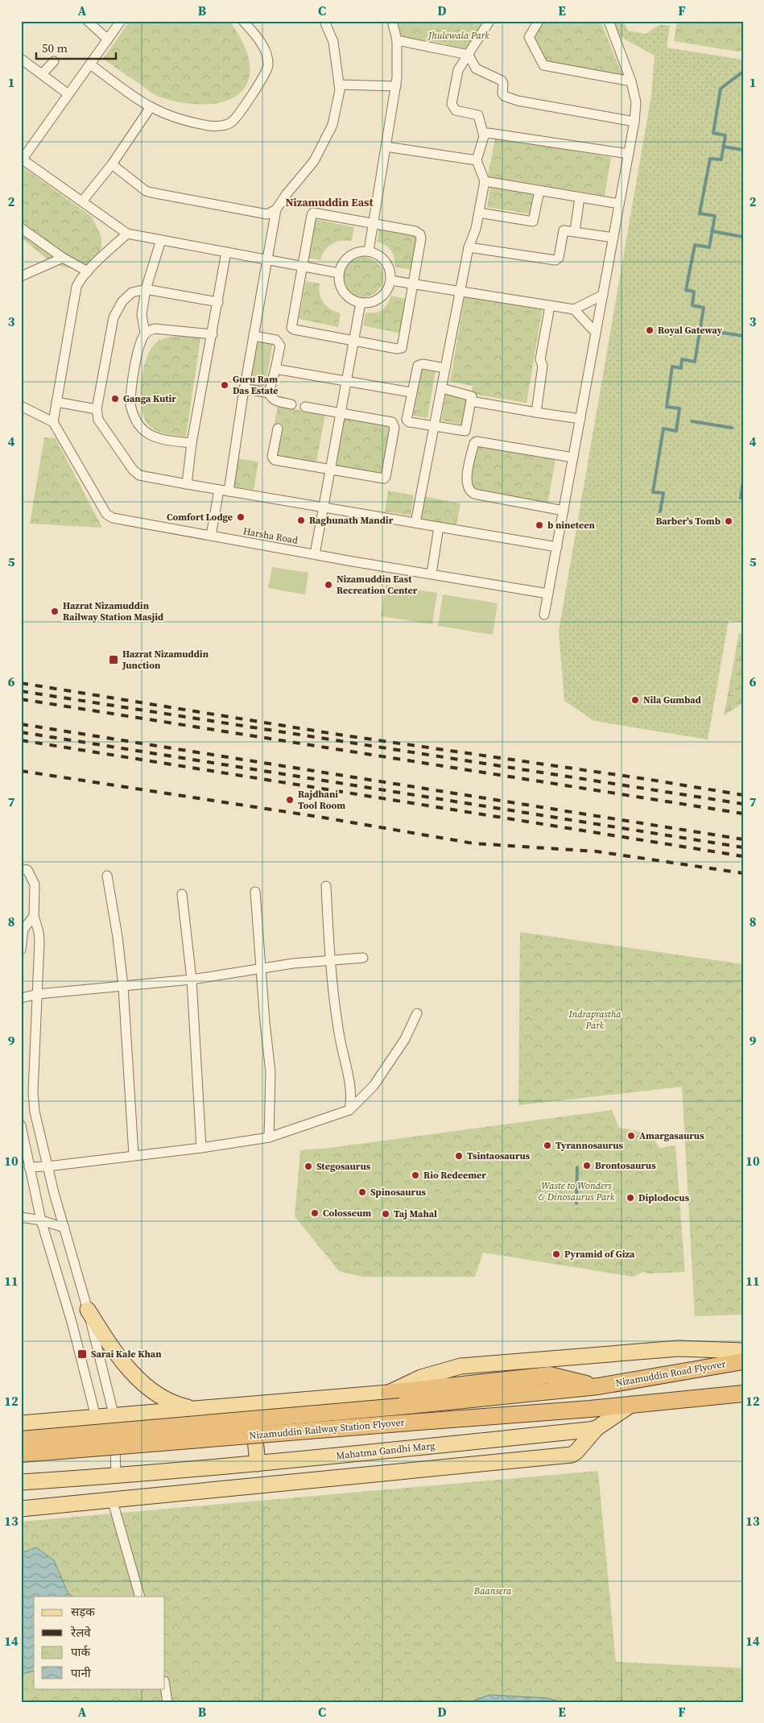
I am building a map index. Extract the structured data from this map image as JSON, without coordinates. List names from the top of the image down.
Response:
{
  "streets": {
    "highway": ["Nizamuddin Road Flyover", "Nizamuddin Railway Station Flyover", "Mahatma Gandhi Marg"],
    "street": ["Harsha Road"]
  },
  "crossings": [
    ["Nizamuddin Road Flyover", "Nizamuddin Railway Station Flyover"],
    ["Nizamuddin Railway Station Flyover", "Mahatma Gandhi Marg"]
  ],
  "districts": ["Nizamuddin East"],
  "parks": [
    "Jhulewala Park",
    "Indraprastha Park",
    "Waste to Wonders & Dinosaurus Park",
    "Baansera"
  ],
  "places": {
    "other": [
      "Royal Gateway",
      "Guru Ram Das Estate",
      "Ganga Kutir",
      "Comfort Lodge",
      "Raghunath Mandir",
      "Barber's Tomb",
      "b nineteen",
      "Nizamuddin East Recreation Center",
      "Hazrat Nizamuddin Railway Station Masjid",
      "Nila Gumbad",
      "Rajdhani Tool Room",
      "Amargasaurus",
      "Tyrannosaurus",
      "Tsintaosaurus",
      "Brontosaurus",
      "Stegosaurus",
      "Rio Redeemer",
      "Spinosaurus",
      "Diplodocus",
      "Colosseum",
      "Taj Mahal",
      "Pyramid of Giza"
    ],
    "transit": ["Hazrat Nizamuddin Junction", "Sarai Kale Khan"]
  },
  "legend": [
    "सड़क",
    "रेलवे",
    "पार्क",
    "पानी"
  ],
  "scale_bar": "50 m",
  "grid": {
    "columns": [
      "A",
      "B",
      "C",
      "D",
      "E",
      "F"
    ],
    "rows": [
      "1",
      "2",
      "3",
      "4",
      "5",
      "6",
      "7",
      "8",
      "9",
      "10",
      "11",
      "12",
      "13",
      "14"
    ]
  }
}
